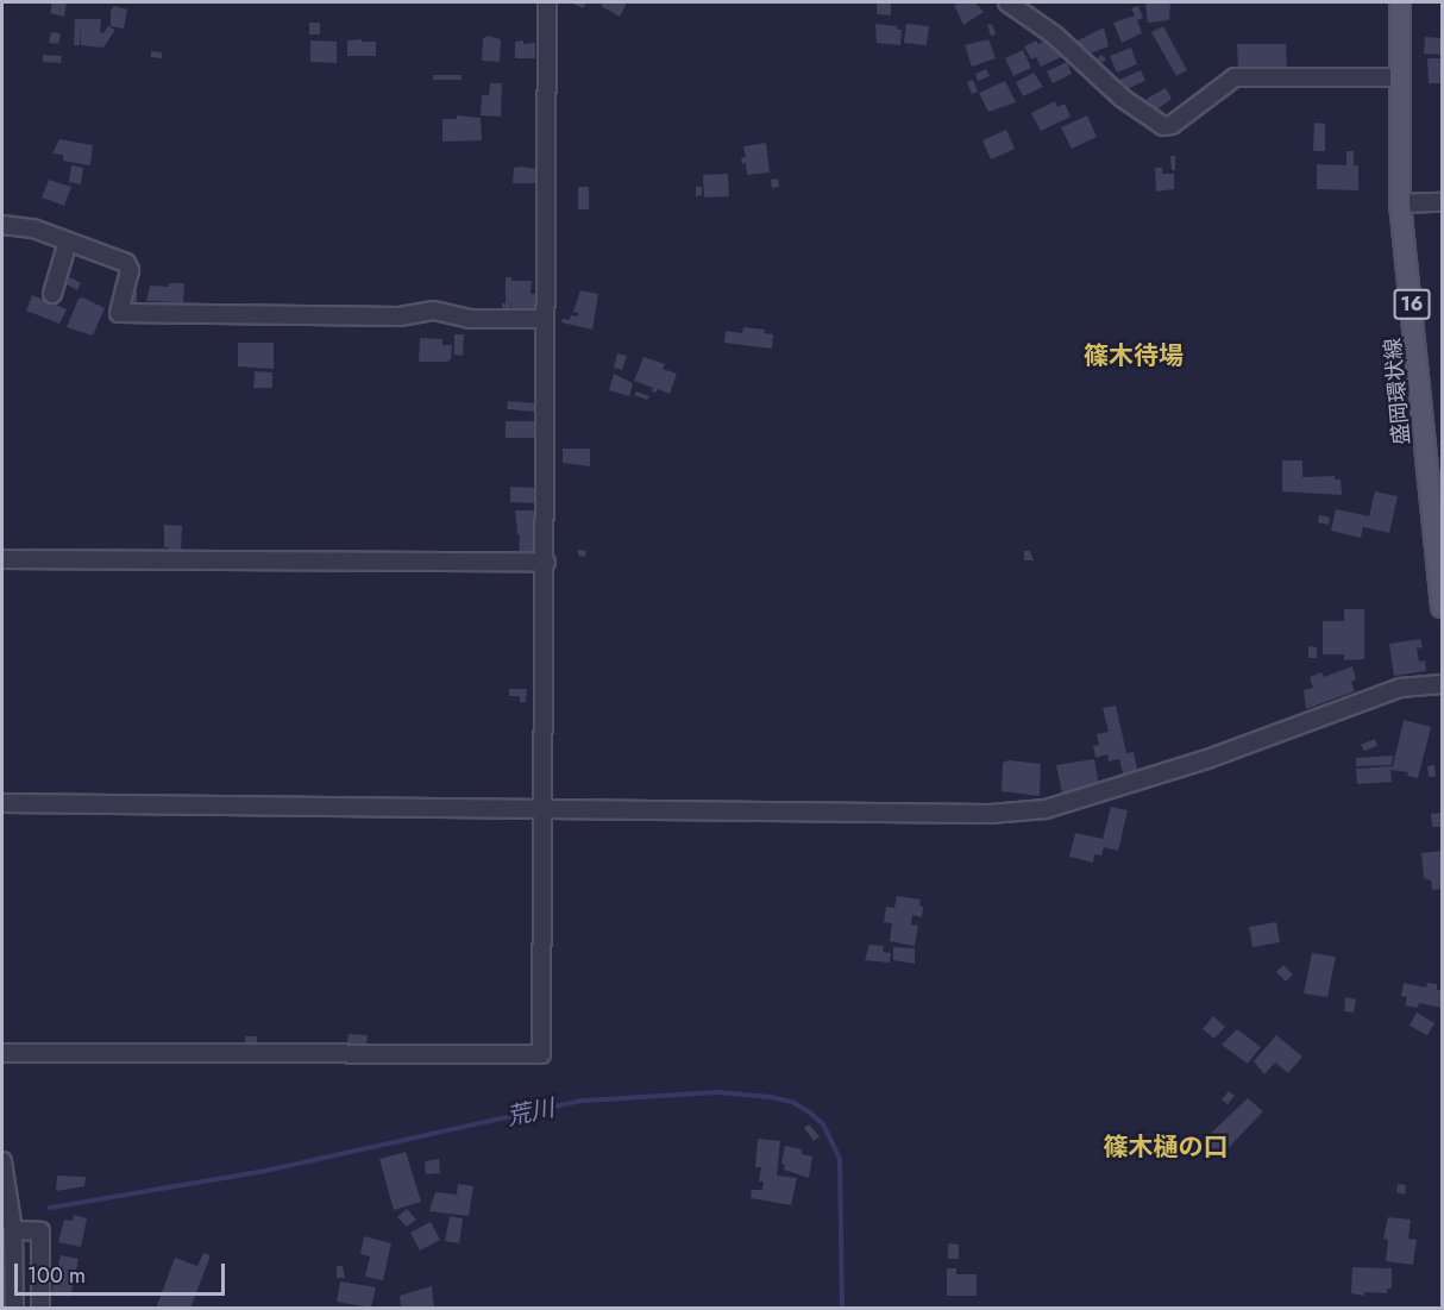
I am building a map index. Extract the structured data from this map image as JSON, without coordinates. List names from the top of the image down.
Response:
{
  "streets": {
    "main road": ["16", "盛岡環状線"]
  },
  "districts": ["篠木待場", "篠木樋の口"],
  "water": ["荒川"],
  "scale_bar": "100 m"
}
